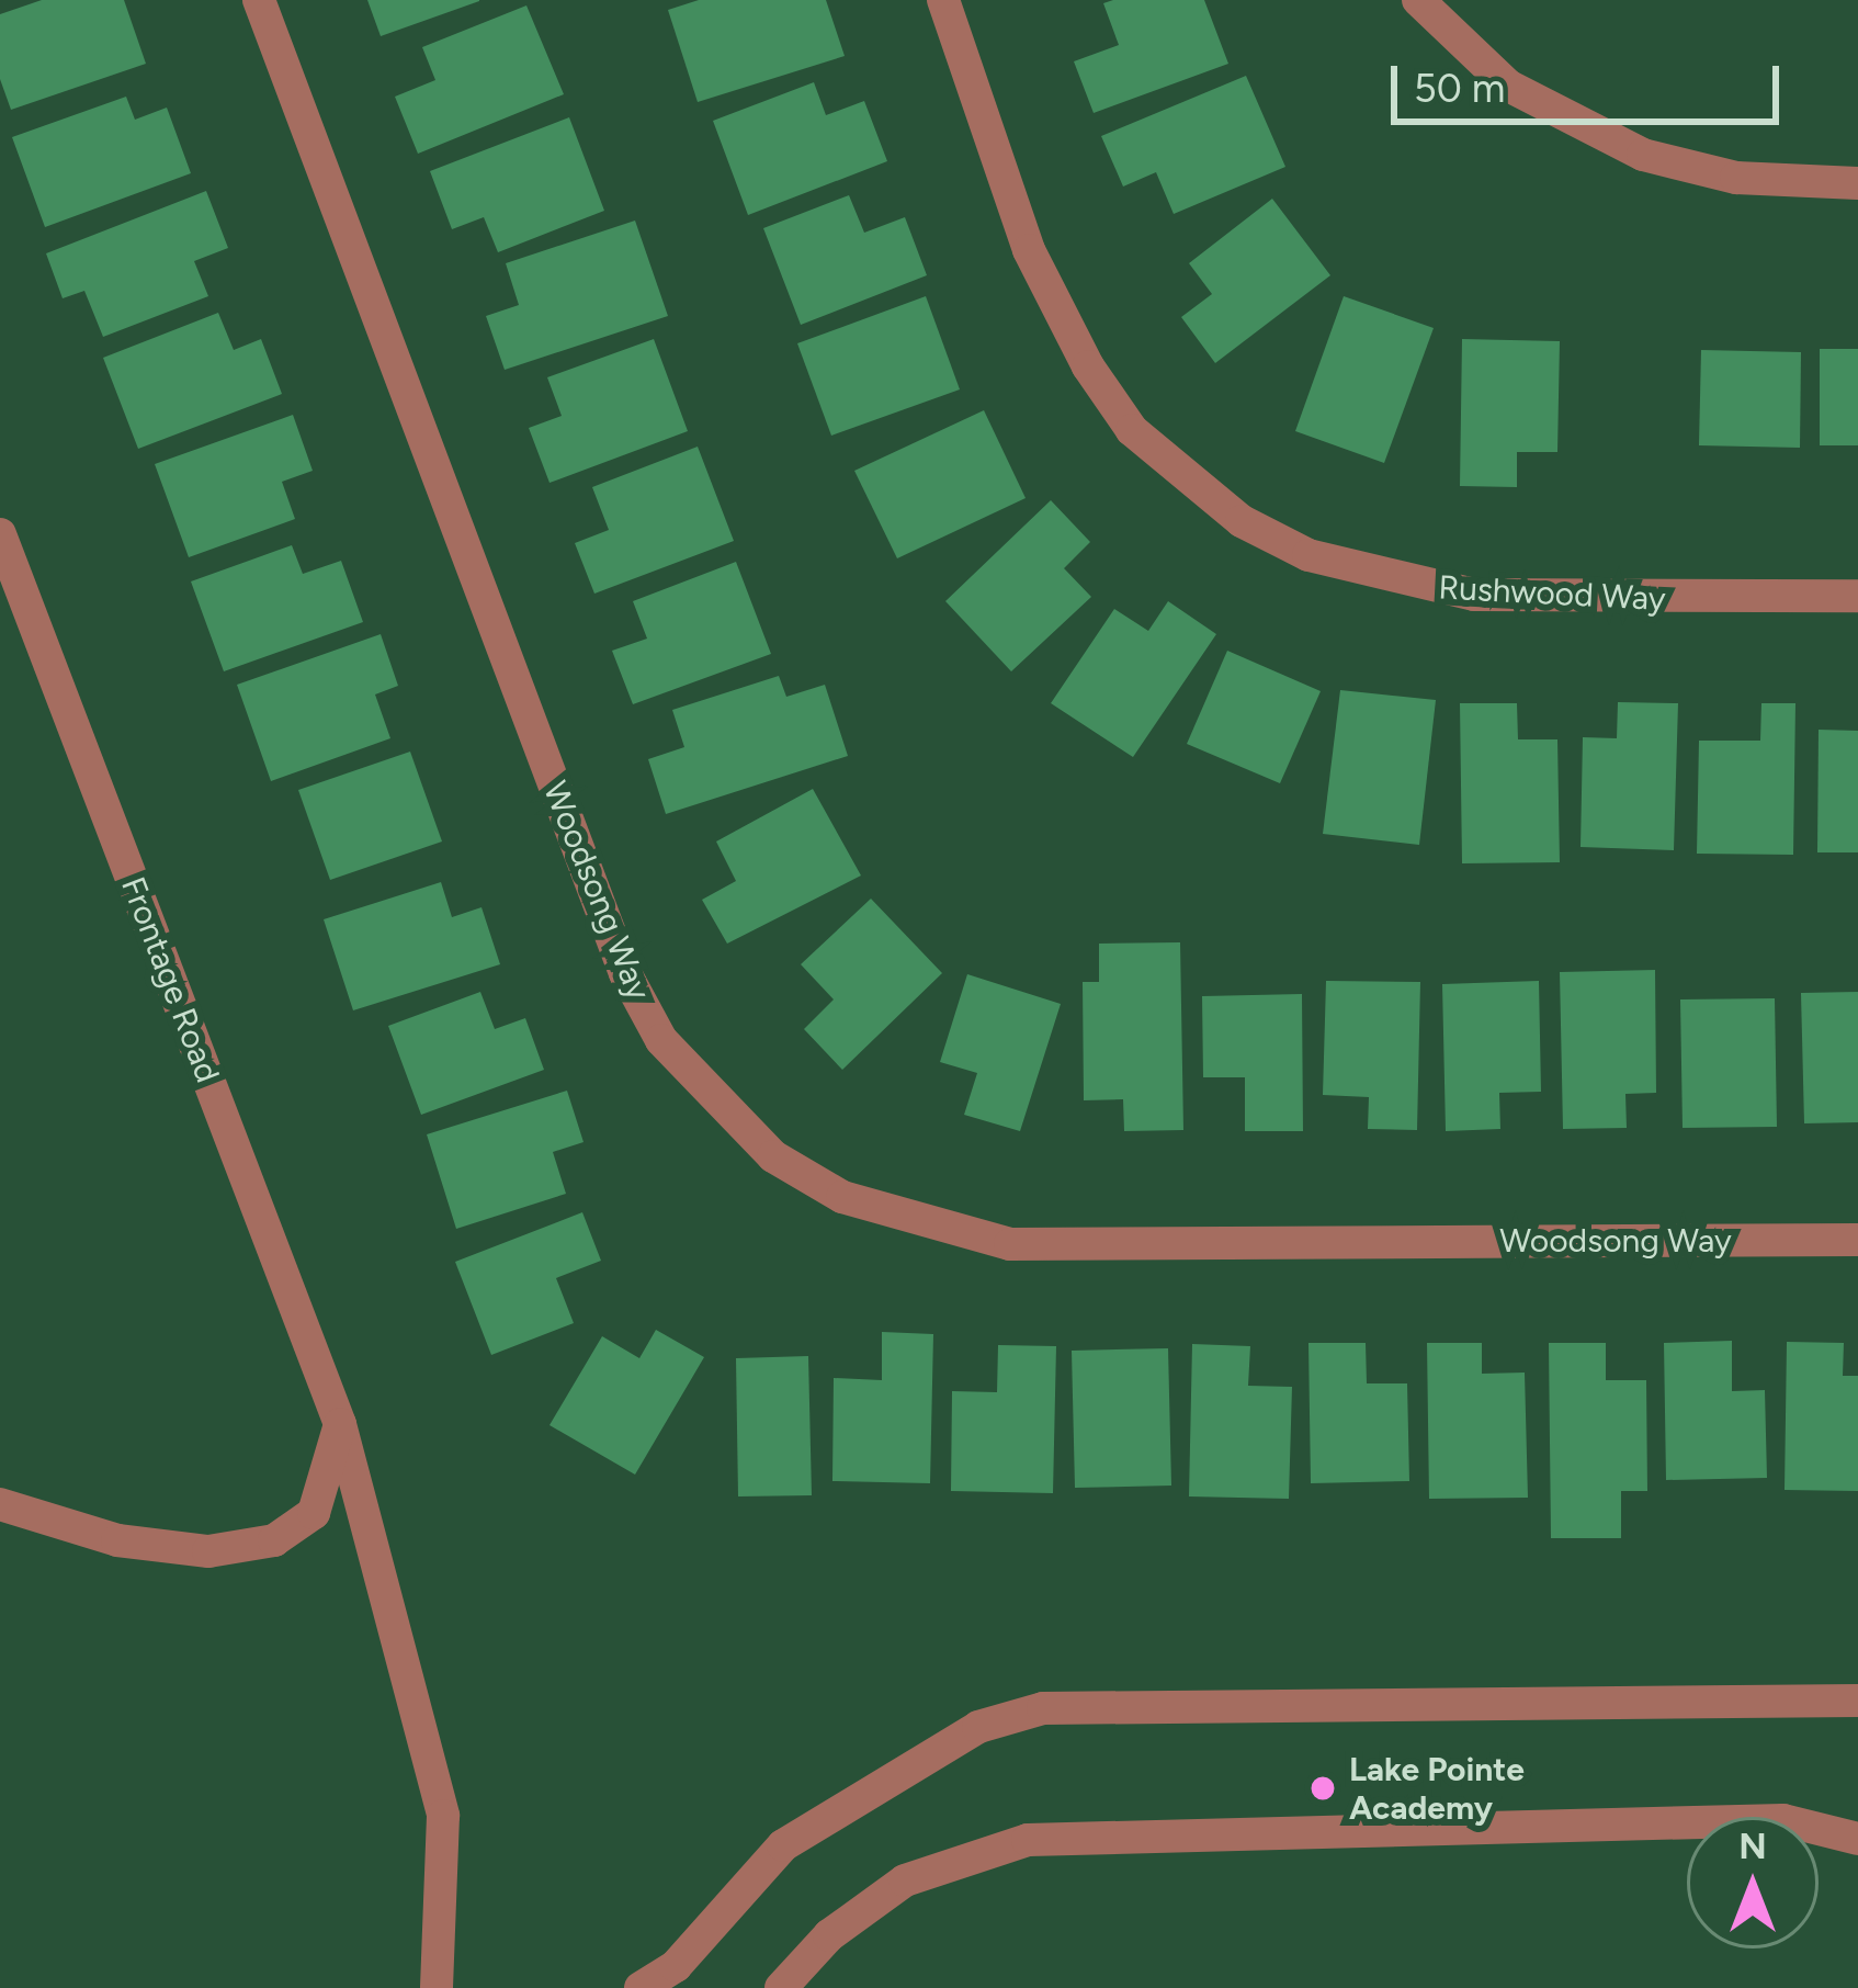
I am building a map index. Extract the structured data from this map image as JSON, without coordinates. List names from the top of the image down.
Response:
{
  "streets": {
    "street": ["Rushwood Way", "Woodsong Way", "Frontage Road"]
  },
  "places": ["Lake Pointe Academy"],
  "scale_bar": "50 m",
  "north": "top"
}
